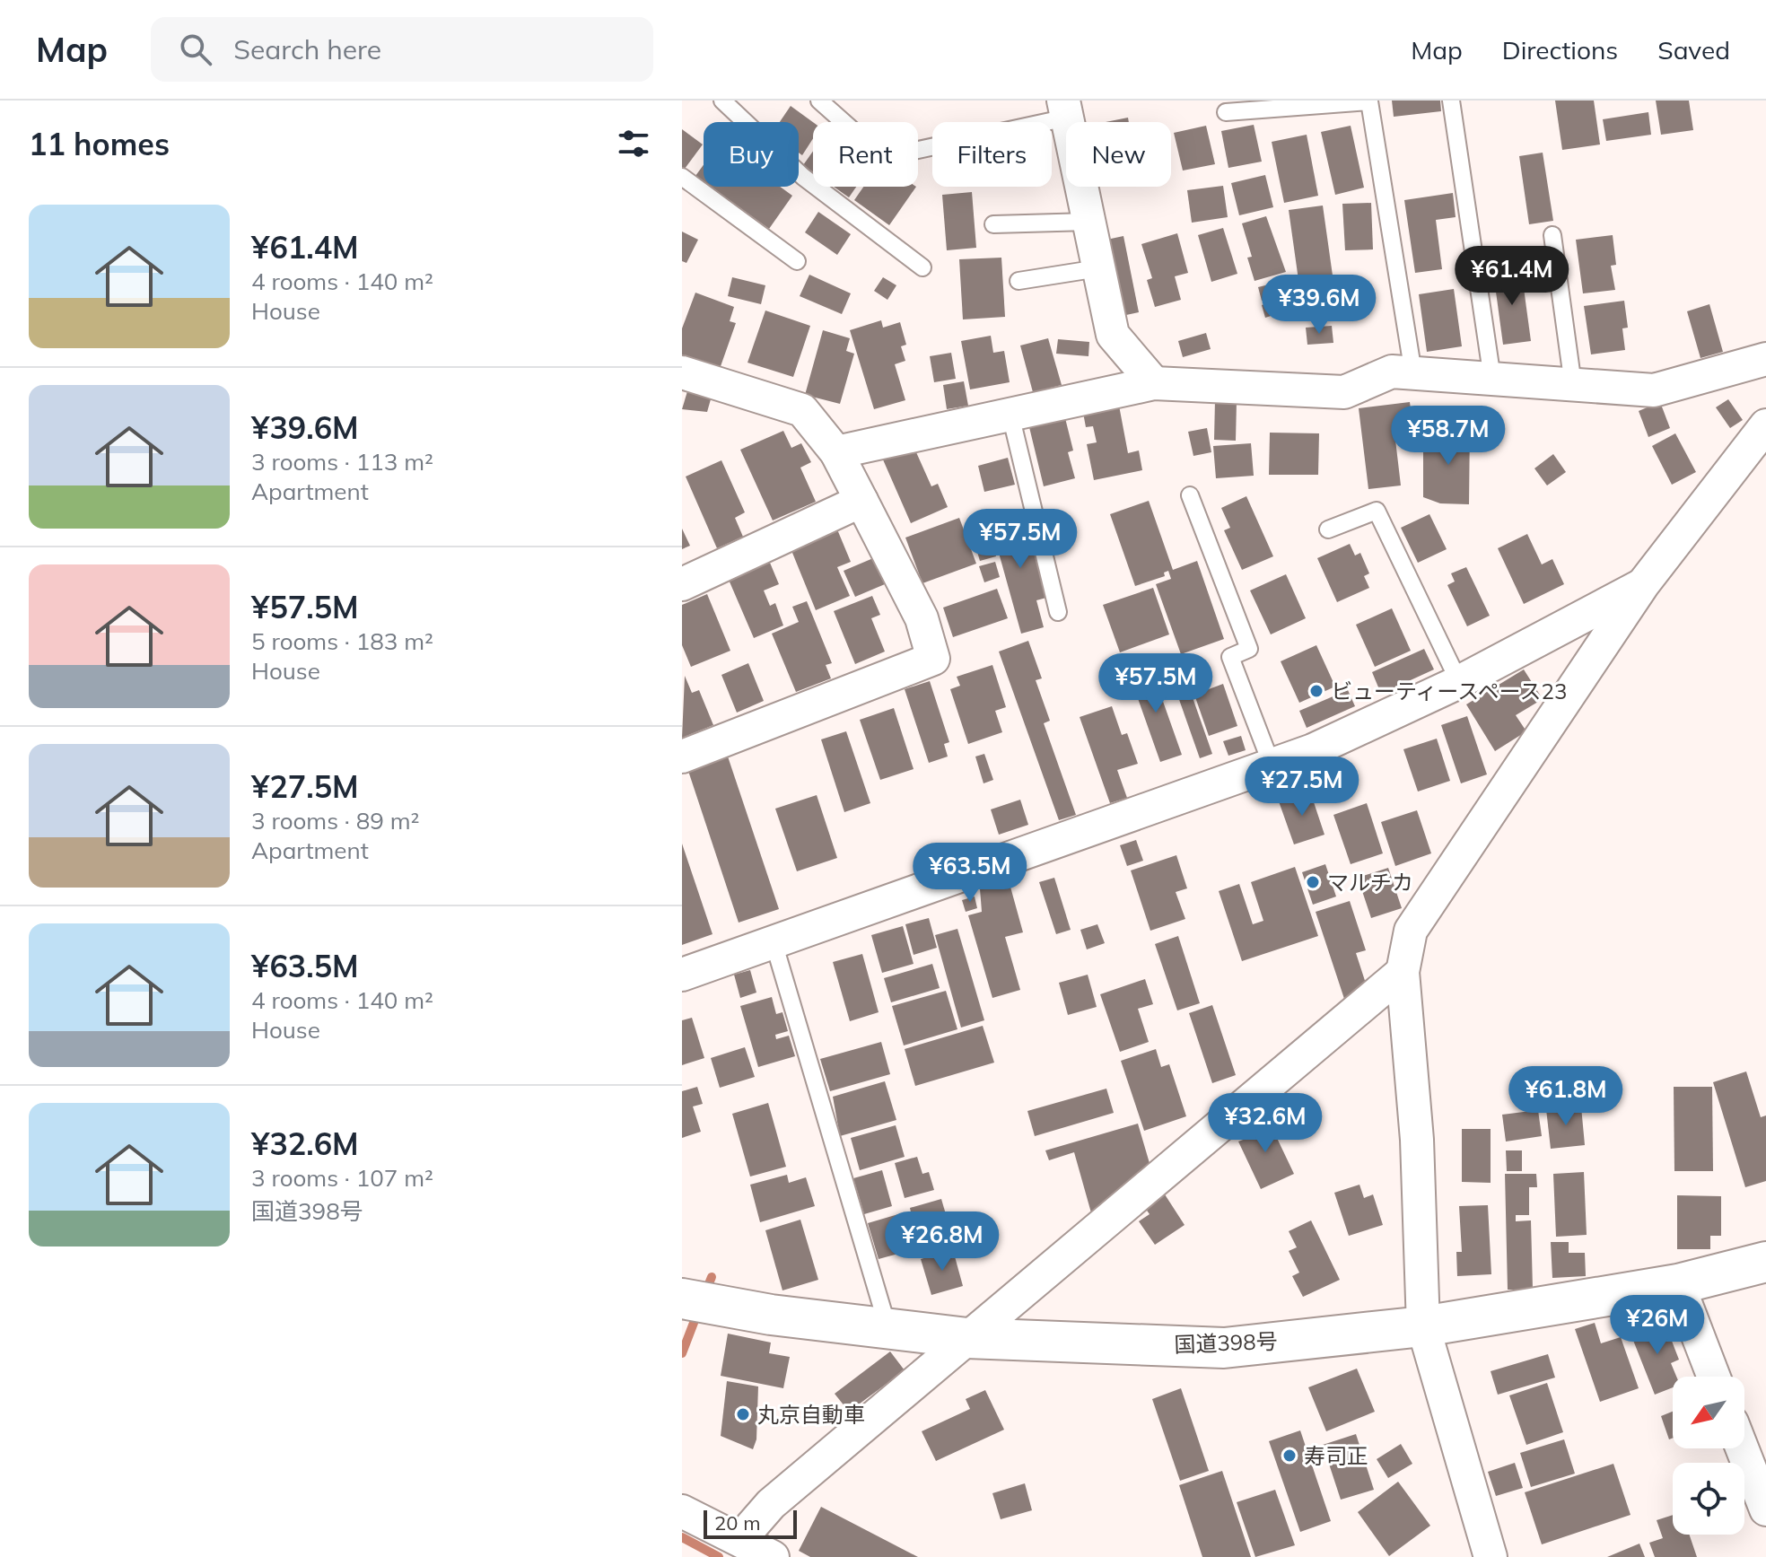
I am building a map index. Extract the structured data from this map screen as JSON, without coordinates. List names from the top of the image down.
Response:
{
  "streets": {
    "highway": ["国道398号"]
  },
  "places": [
    "ビューティースペース23",
    "マルチカ",
    "丸京自動車",
    "寿司正"
  ],
  "scale_bar": "20 m",
  "north": "bottom left",
  "page": {
    "header": "Map",
    "search": "Search here",
    "nav": ["Map", "Directions", "Saved"],
    "heading": "11 homes",
    "chip": [
      "Buy",
      "Rent",
      "Filters",
      "New"
    ],
    "list": [
      {
        "name": "¥61.4M",
        "note": "4 rooms · 140 m² · House"
      },
      {
        "name": "¥39.6M",
        "note": "3 rooms · 113 m² · Apartment"
      },
      {
        "name": "¥57.5M",
        "note": "5 rooms · 183 m² · House"
      },
      {
        "name": "¥27.5M",
        "note": "3 rooms · 89 m² · Apartment"
      },
      {
        "name": "¥63.5M",
        "note": "4 rooms · 140 m² · House"
      },
      {
        "name": "¥32.6M",
        "note": "3 rooms · 107 m² · 国道398号"
      }
    ],
    "price": [
      "¥61.4M",
      "¥39.6M",
      "¥58.7M",
      "¥57.5M",
      "¥57.5M",
      "¥27.5M",
      "¥63.5M",
      "¥61.8M",
      "¥32.6M",
      "¥26.8M",
      "¥26M"
    ],
    "scale": "20 m"
  }
}
